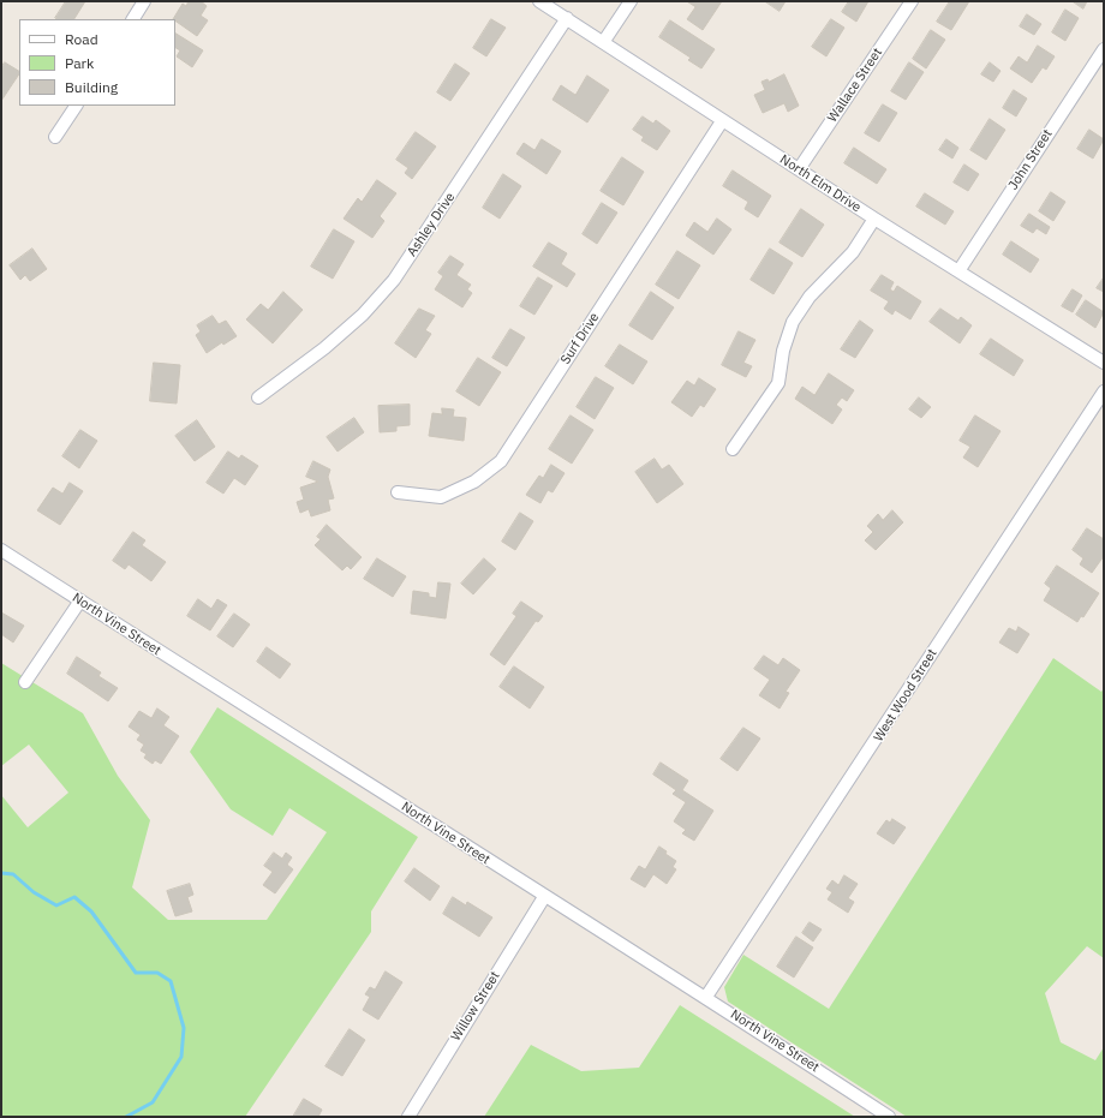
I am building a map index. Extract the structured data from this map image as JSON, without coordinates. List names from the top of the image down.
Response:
{
  "streets": {
    "street": [
      "Wallace Street",
      "John Street",
      "North Elm Drive",
      "Ashley Drive",
      "Surf Drive",
      "North Vine Street",
      "West Wood Street",
      "Willow Street"
    ]
  },
  "crossings": [
    ["Wallace Street", "North Elm Drive"],
    ["John Street", "North Elm Drive"],
    ["North Elm Drive", "Ashley Drive"],
    ["North Elm Drive", "Surf Drive"],
    ["North Vine Street", "West Wood Street"],
    ["North Vine Street", "Willow Street"]
  ],
  "legend": ["Road", "Park", "Building"]
}
